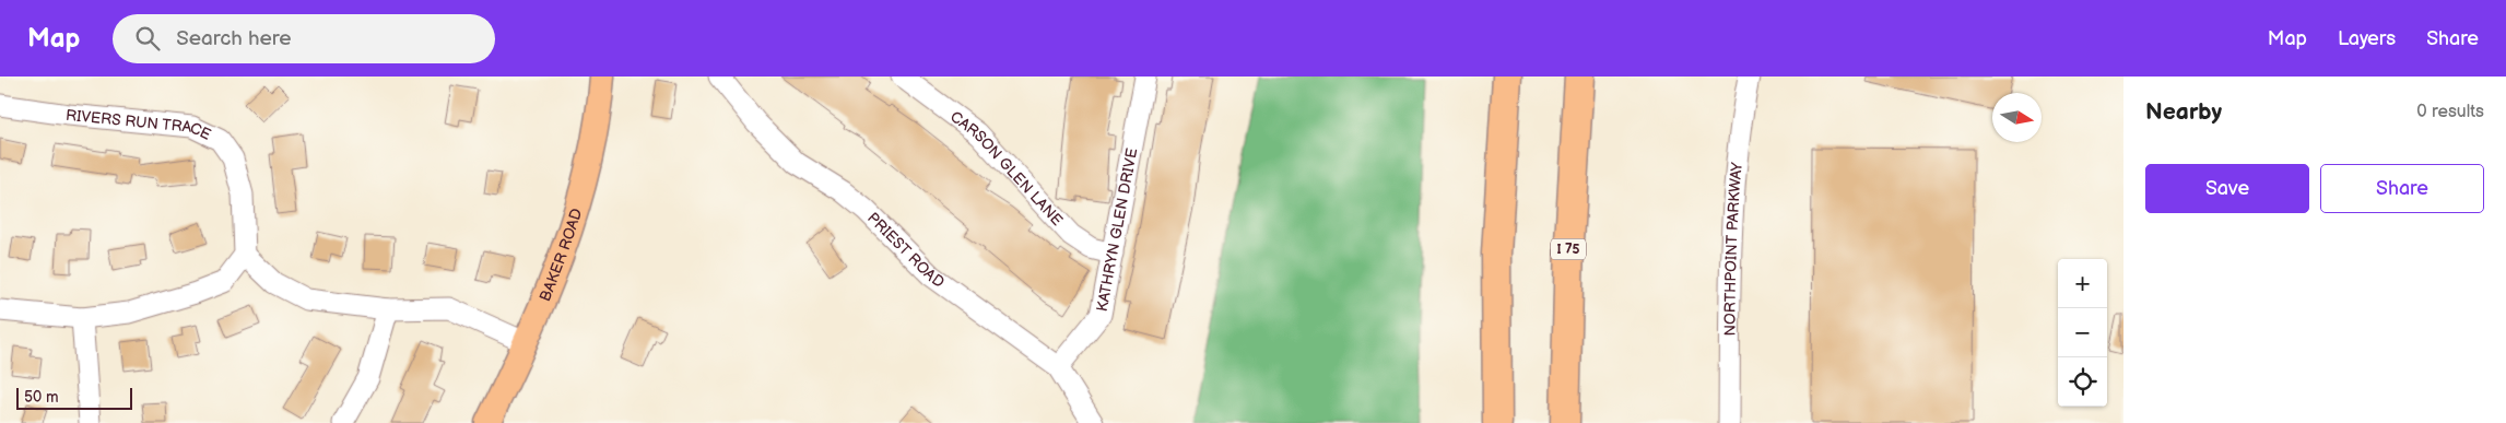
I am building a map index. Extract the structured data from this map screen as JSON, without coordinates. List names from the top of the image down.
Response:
{
  "streets": {
    "highway": ["I 75"],
    "main road": ["BAKER ROAD"],
    "street": [
      "RIVERS RUN TRACE",
      "CARSON GLEN LANE",
      "KATHRYN GLEN DRIVE",
      "PRIEST ROAD",
      "NORTHPOINT PARKWAY"
    ]
  },
  "crossings": [
    ["CARSON GLEN LANE", "KATHRYN GLEN DRIVE"],
    ["KATHRYN GLEN DRIVE", "PRIEST ROAD"]
  ],
  "scale_bar": "50 m",
  "north": "right",
  "page": {
    "header": "Map",
    "search": "Search here",
    "nav": ["Map", "Layers", "Share"],
    "heading": ["Nearby", "0 results"],
    "buttons": ["Save", "Share"],
    "map_buttons": ["+", "−"],
    "scale": "50 m"
  }
}
